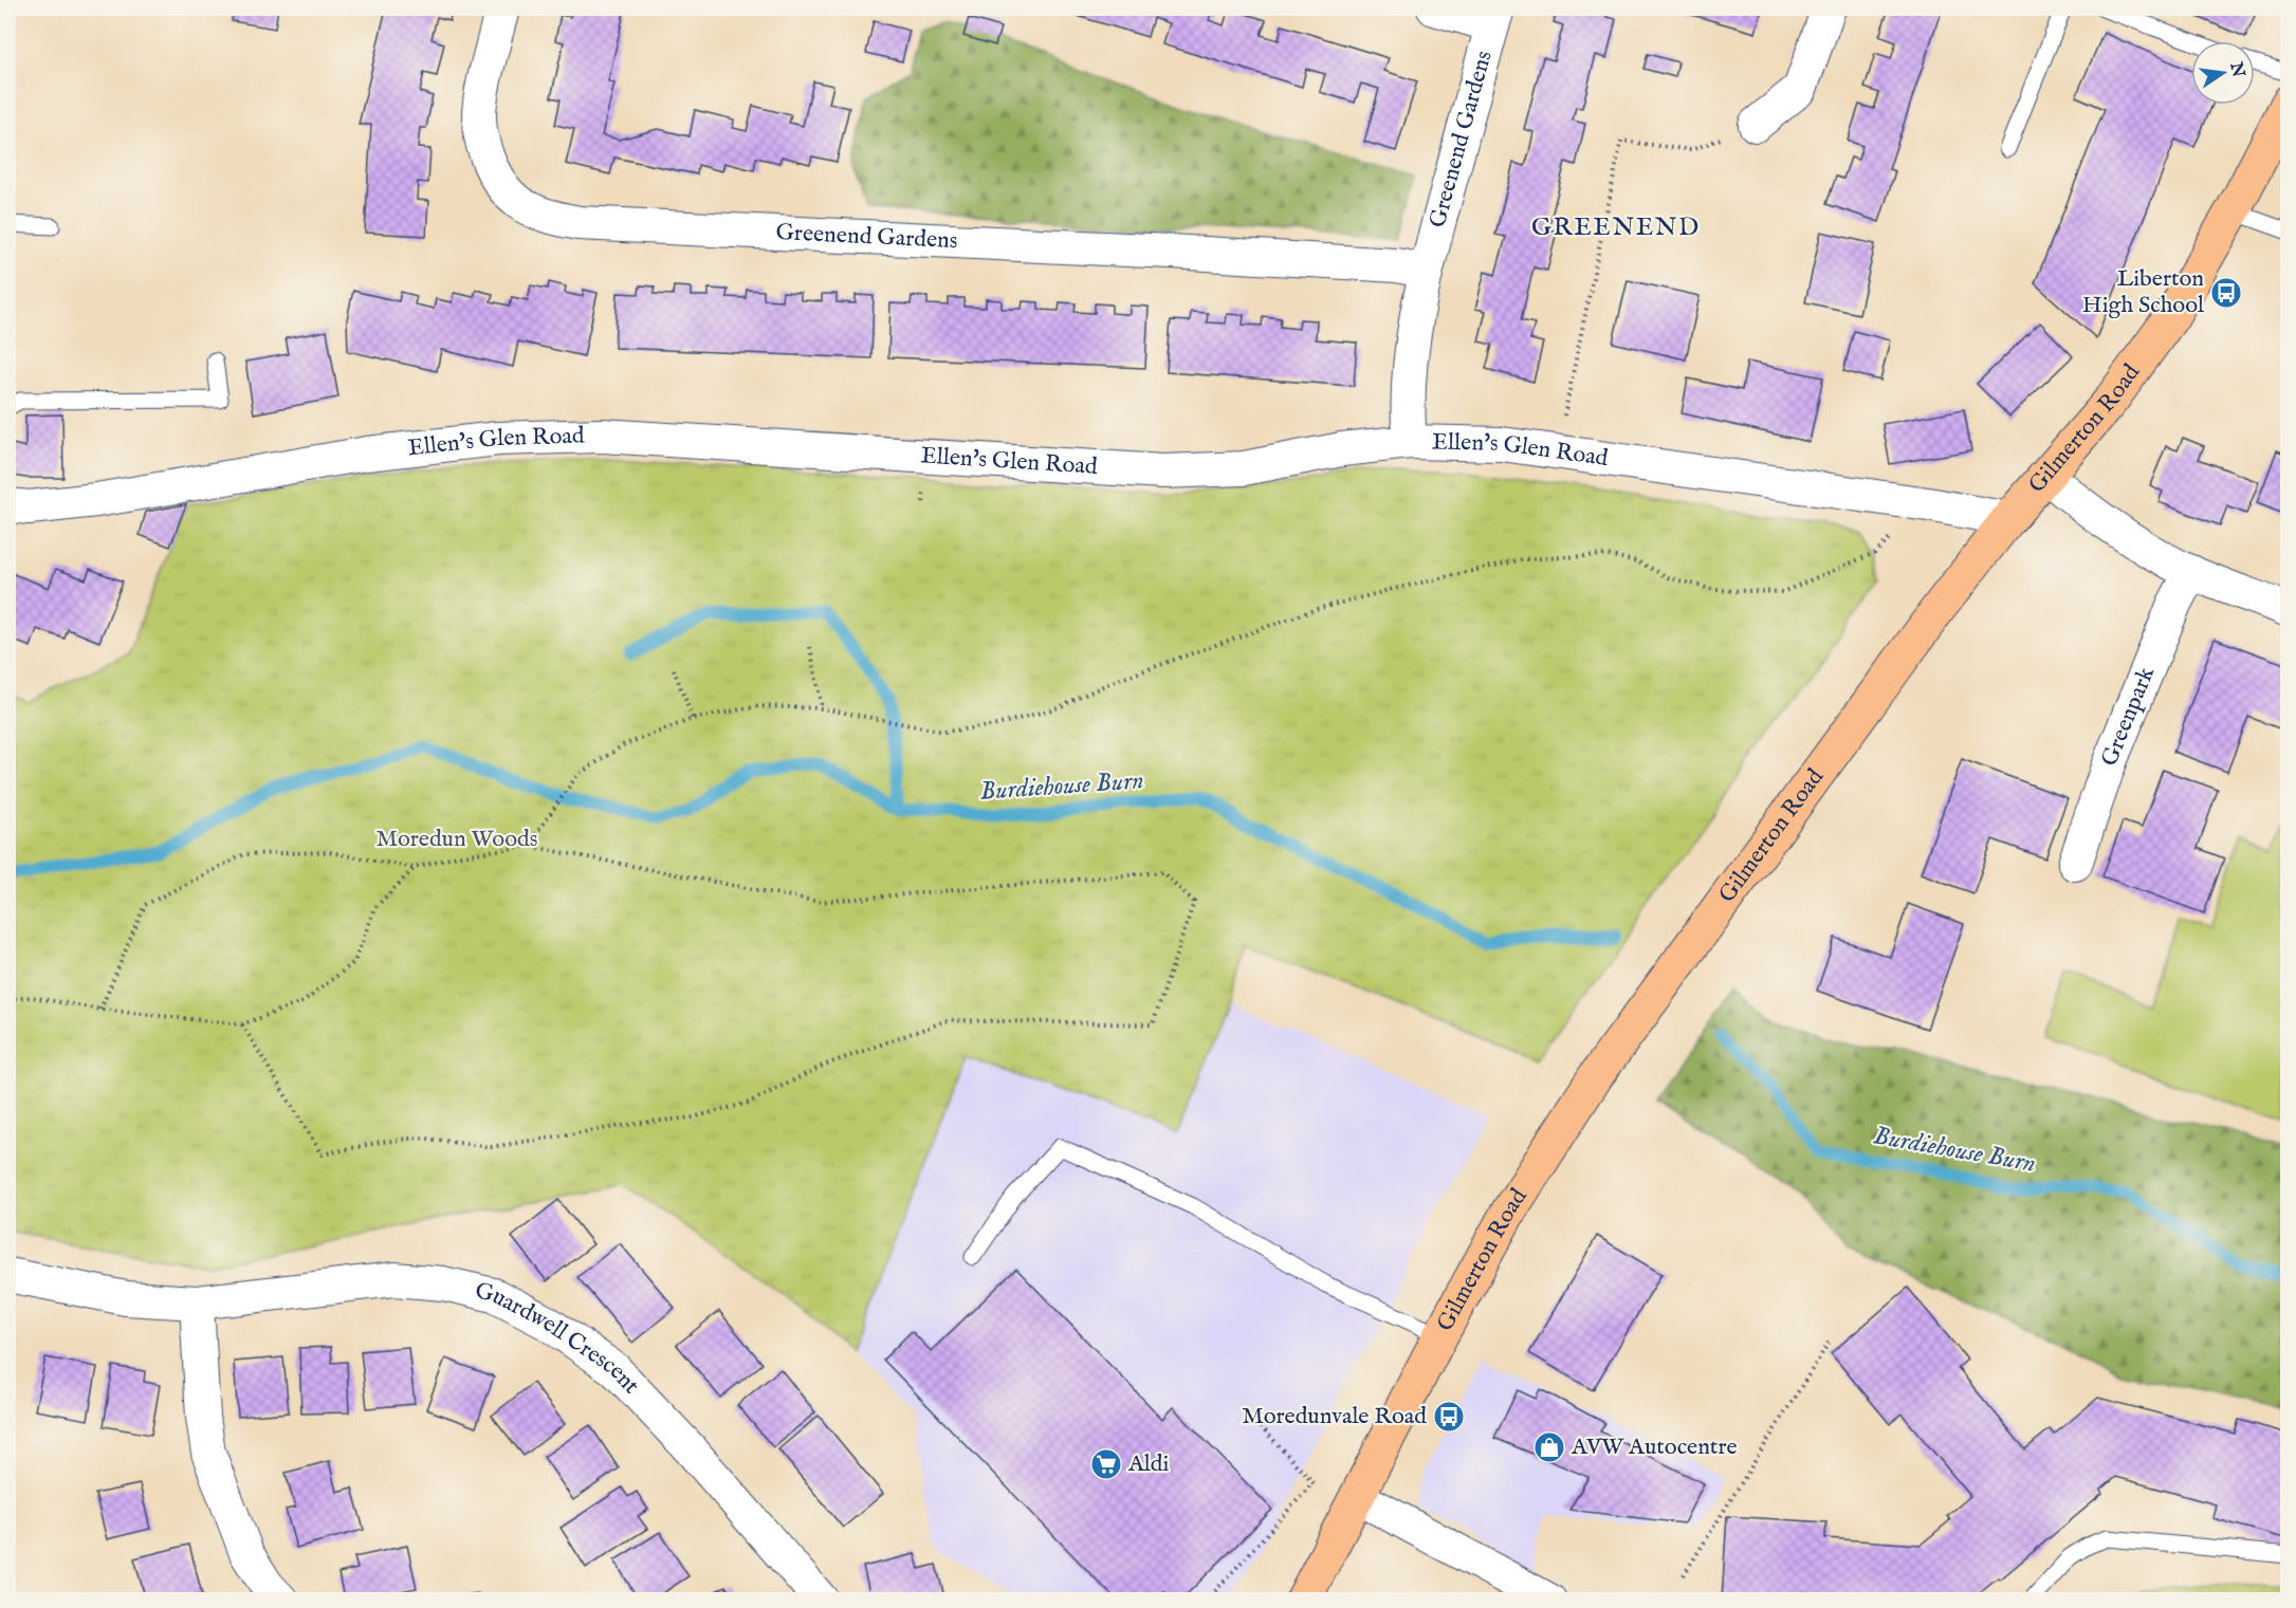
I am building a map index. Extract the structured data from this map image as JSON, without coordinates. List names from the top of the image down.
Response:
{
  "streets": {
    "main road": ["Gilmerton Road"],
    "street": [
      "Greenend Gardens",
      "Ellen's Glen Road",
      "Greenpark",
      "Guardwell Crescent"
    ]
  },
  "crossings": [
    ["Greenend Gardens", "Ellen's Glen Road"],
    ["Gilmerton Road", "Ellen's Glen Road"]
  ],
  "districts": ["GREENEND"],
  "water": ["Burdiehouse Burn"],
  "parks": ["Moredun Woods"],
  "places": {
    "bus stop": ["Liberton High School", "Moredunvale Road"],
    "shop": ["AVW Autocentre"],
    "supermarket": ["Aldi"]
  },
  "north": "right"
}
